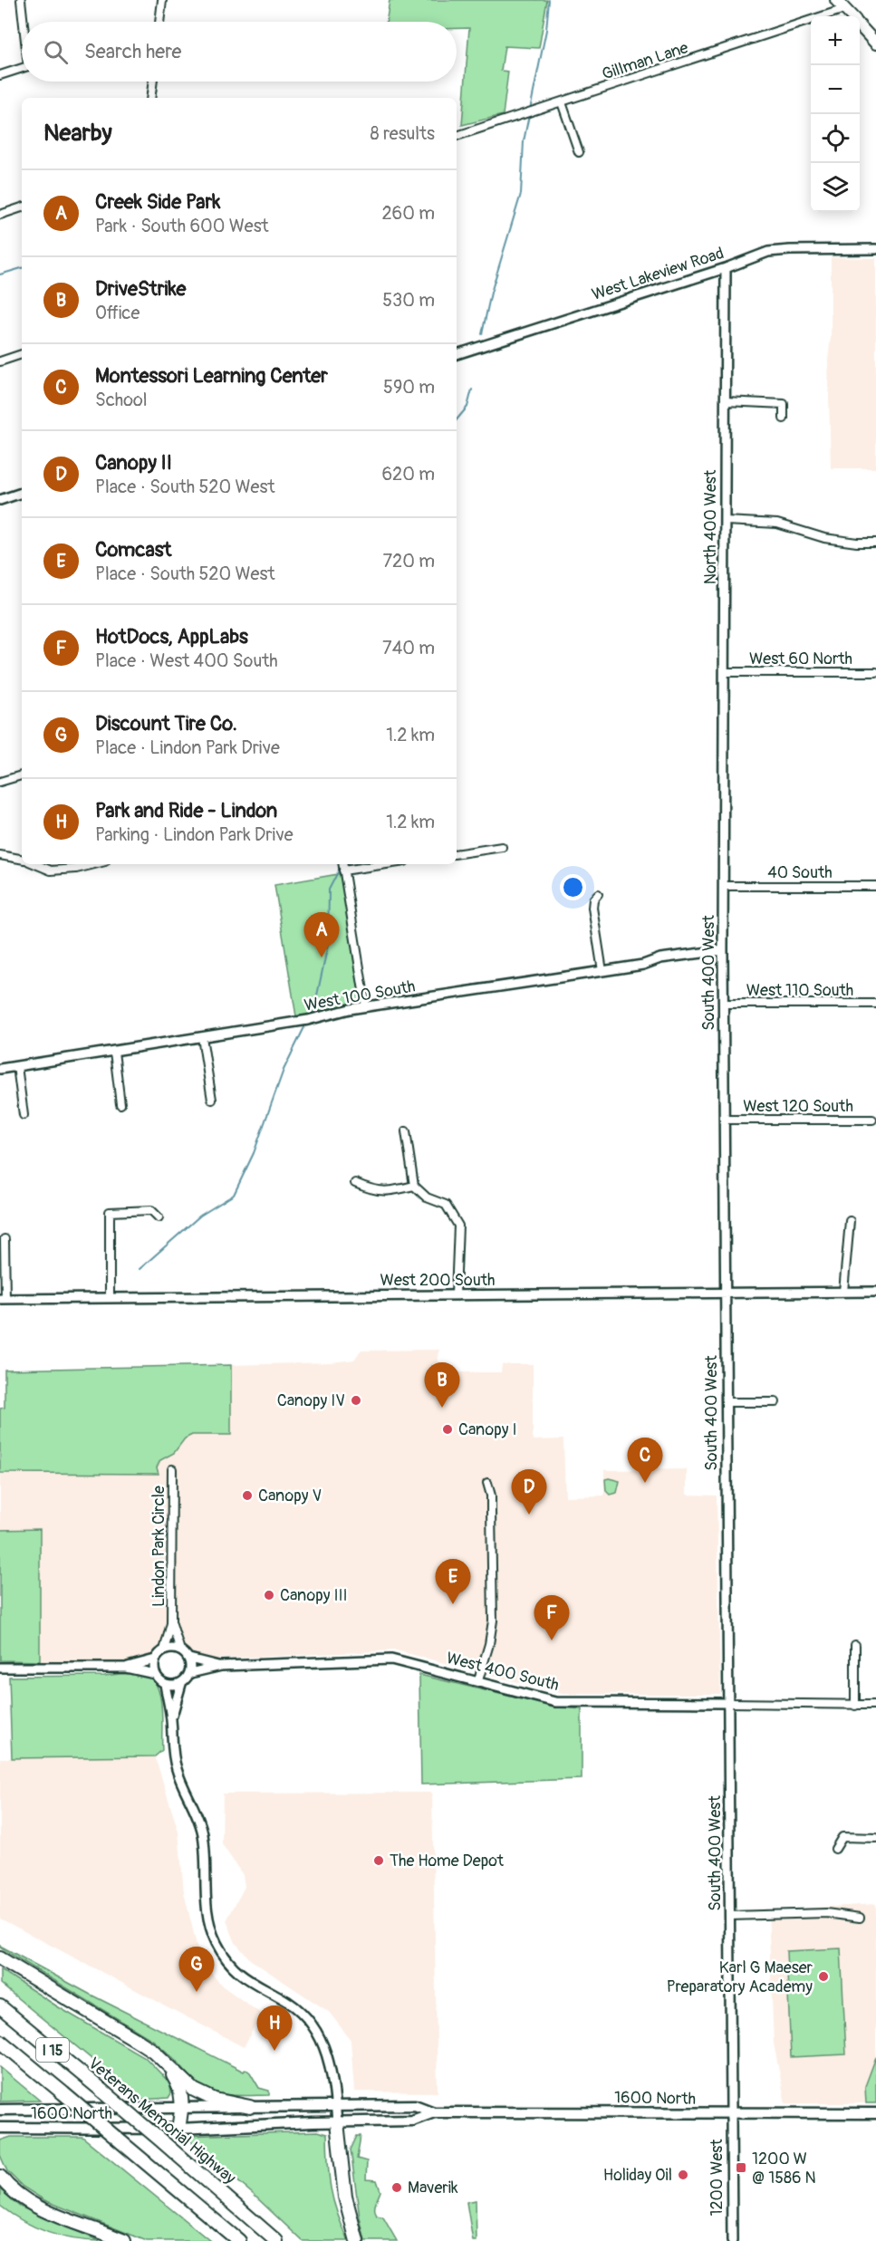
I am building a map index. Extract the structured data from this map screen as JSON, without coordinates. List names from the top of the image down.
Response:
{
  "streets": {
    "highway": ["I 15", "Veterans Memorial Highway"],
    "main road": ["1600 North"],
    "street": [
      "Gillman Lane",
      "West Lakeview Road",
      "North 400 West",
      "West 60 North",
      "40 South",
      "South 400 West",
      "West 110 South",
      "West 100 South",
      "West 120 South",
      "West 200 South",
      "Lindon Park Circle",
      "West 400 South",
      "1200 West"
    ]
  },
  "crossings": [
    ["West Lakeview Road", "North 400 West"],
    ["North 400 West", "West 60 North"],
    ["North 400 West", "South 400 West"],
    ["40 South", "South 400 West"],
    ["South 400 West", "West 110 South"],
    ["South 400 West", "West 100 South"],
    ["South 400 West", "West 120 South"],
    ["South 400 West", "West 200 South"],
    ["South 400 West", "West 400 South"],
    ["South 400 West", "1600 North"],
    ["South 400 West", "1200 West"],
    ["1600 North", "1200 West"]
  ],
  "places": {
    "other": [
      "Canopy IV",
      "Canopy I",
      "Canopy V",
      "Canopy III",
      "The Home Depot",
      "Karl G Maeser Preparatory Academy",
      "Holiday Oil",
      "Maverik"
    ],
    "transit": ["1200 W @ 1586 N"]
  },
  "page": {
    "map_buttons": ["+", "−"],
    "search": "Search here",
    "heading": ["Nearby", "8 results"],
    "list": [
      {
        "mark": "A",
        "name": "Creek Side Park",
        "note": "Park · South 600 West",
        "value": "260 m"
      },
      {
        "mark": "B",
        "name": "DriveStrike",
        "note": "Office",
        "value": "530 m"
      },
      {
        "mark": "C",
        "name": "Montessori Learning Center",
        "note": "School",
        "value": "590 m"
      },
      {
        "mark": "D",
        "name": "Canopy II",
        "note": "Place · South 520 West",
        "value": "620 m"
      },
      {
        "mark": "E",
        "name": "Comcast",
        "note": "Place · South 520 West",
        "value": "720 m"
      },
      {
        "mark": "F",
        "name": "HotDocs, AppLabs",
        "note": "Place · West 400 South",
        "value": "740 m"
      },
      {
        "mark": "G",
        "name": "Discount Tire Co.",
        "note": "Place · Lindon Park Drive",
        "value": "1.2 km"
      },
      {
        "mark": "H",
        "name": "Park and Ride - Lindon",
        "note": "Parking · Lindon Park Drive",
        "value": "1.2 km"
      }
    ],
    "pins": [
      "A",
      "B",
      "C",
      "D",
      "E",
      "F",
      "G",
      "H"
    ]
  }
}
